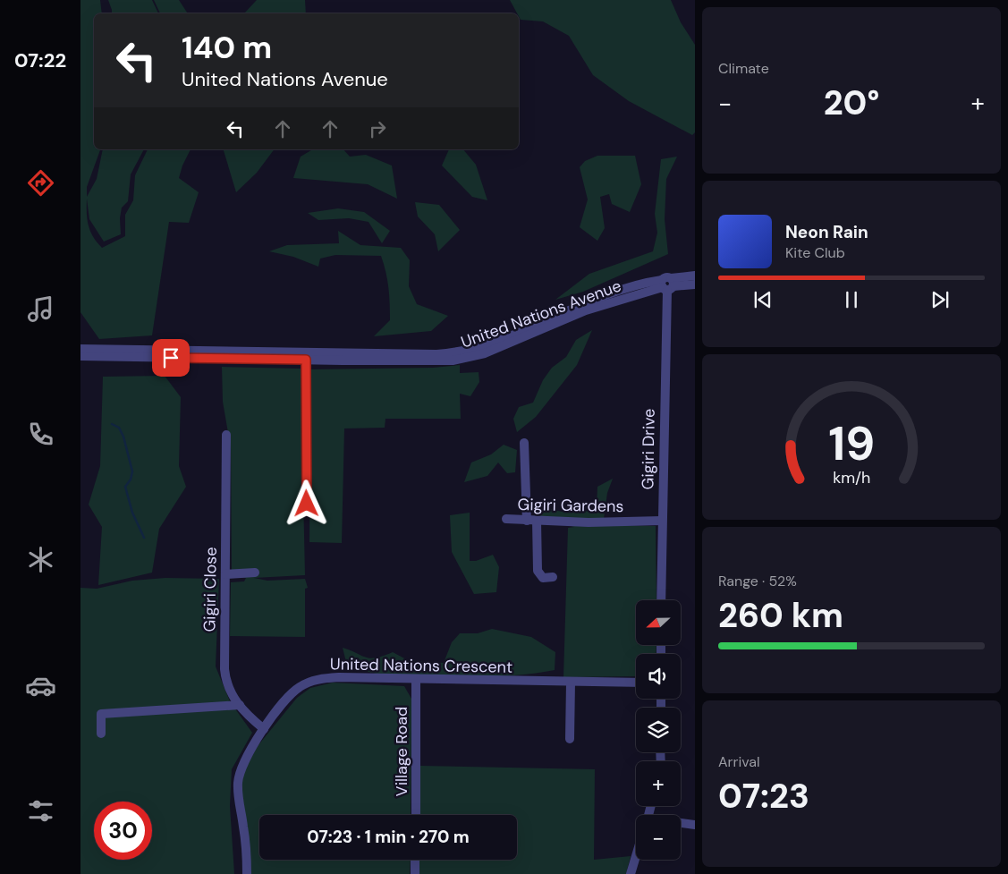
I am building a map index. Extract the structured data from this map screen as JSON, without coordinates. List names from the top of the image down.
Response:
{
  "streets": {
    "street": [
      "United Nations Avenue",
      "Gigiri Drive",
      "Gigiri Gardens",
      "Gigiri Close",
      "United Nations Crescent",
      "Village Road"
    ]
  },
  "crossings": [
    ["United Nations Avenue", "Gigiri Drive"],
    ["Gigiri Drive", "Gigiri Gardens"],
    ["Gigiri Close", "United Nations Crescent"],
    ["United Nations Crescent", "Village Road"]
  ],
  "north": "left",
  "page": {
    "tabs": "07:22",
    "tile": [
      "Climate",
      ["Range · 52%", "260 km"],
      ["Arrival", "07:23"]
    ],
    "turn": ["140 m", "United Nations Avenue"],
    "heat": ["−", "20°", "+"],
    "song": ["Neon Rain", "Kite Club"],
    "map_buttons": ["+", "−"],
    "limit": "30",
    "trip": "07:23 · 1 min · 270 m",
    "gauge": ["19", "km/h"]
  }
}
